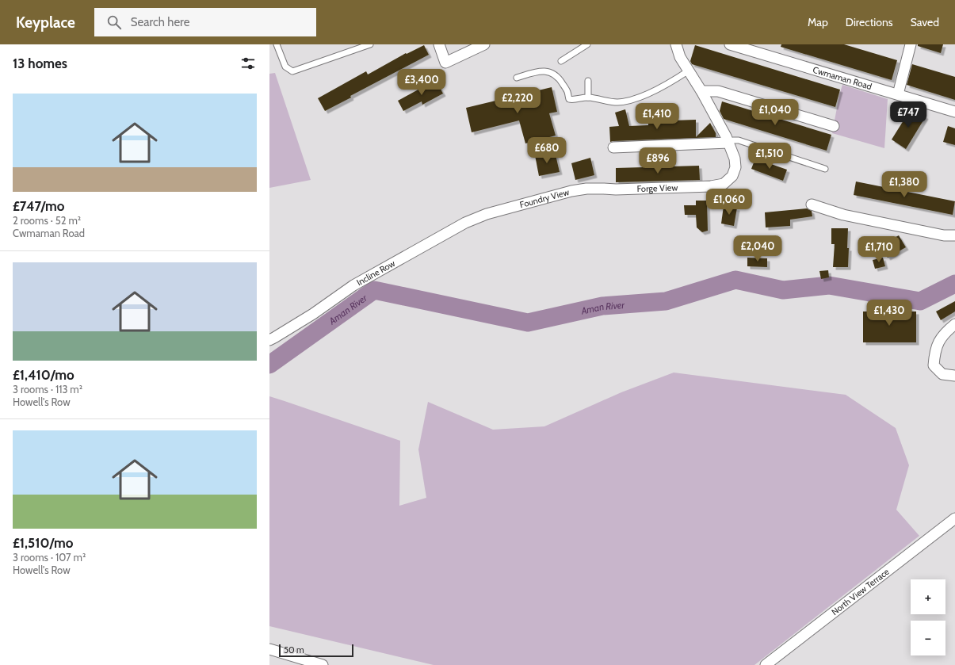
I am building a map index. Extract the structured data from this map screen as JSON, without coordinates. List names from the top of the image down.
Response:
{
  "streets": {
    "street": [
      "Cwmaman Road",
      "Forge View",
      "Foundry View",
      "Incline Row",
      "North View Terrace"
    ]
  },
  "crossings": [
    ["Forge View", "Foundry View"],
    ["Foundry View", "Incline Row"]
  ],
  "water": ["Aman River"],
  "scale_bar": "50 m",
  "page": {
    "header": "Keyplace",
    "search": "Search here",
    "nav": ["Map", "Directions", "Saved"],
    "heading": "13 homes",
    "price": [
      "£3,400",
      "£2,220",
      "£1,040",
      "£747",
      "£1,410",
      "£680",
      "£1,510",
      "£896",
      "£1,380",
      "£1,060",
      "£2,040",
      "£1,710",
      "£1,430"
    ],
    "list": [
      {
        "name": "£747/mo",
        "note": "2 rooms · 52 m² · Cwmaman Road"
      },
      {
        "name": "£1,410/mo",
        "note": "3 rooms · 113 m² · Howell's Row"
      },
      {
        "name": "£1,510/mo",
        "note": "3 rooms · 107 m² · Howell's Row"
      }
    ],
    "map_buttons": ["+", "−"],
    "scale": "50 m"
  }
}
